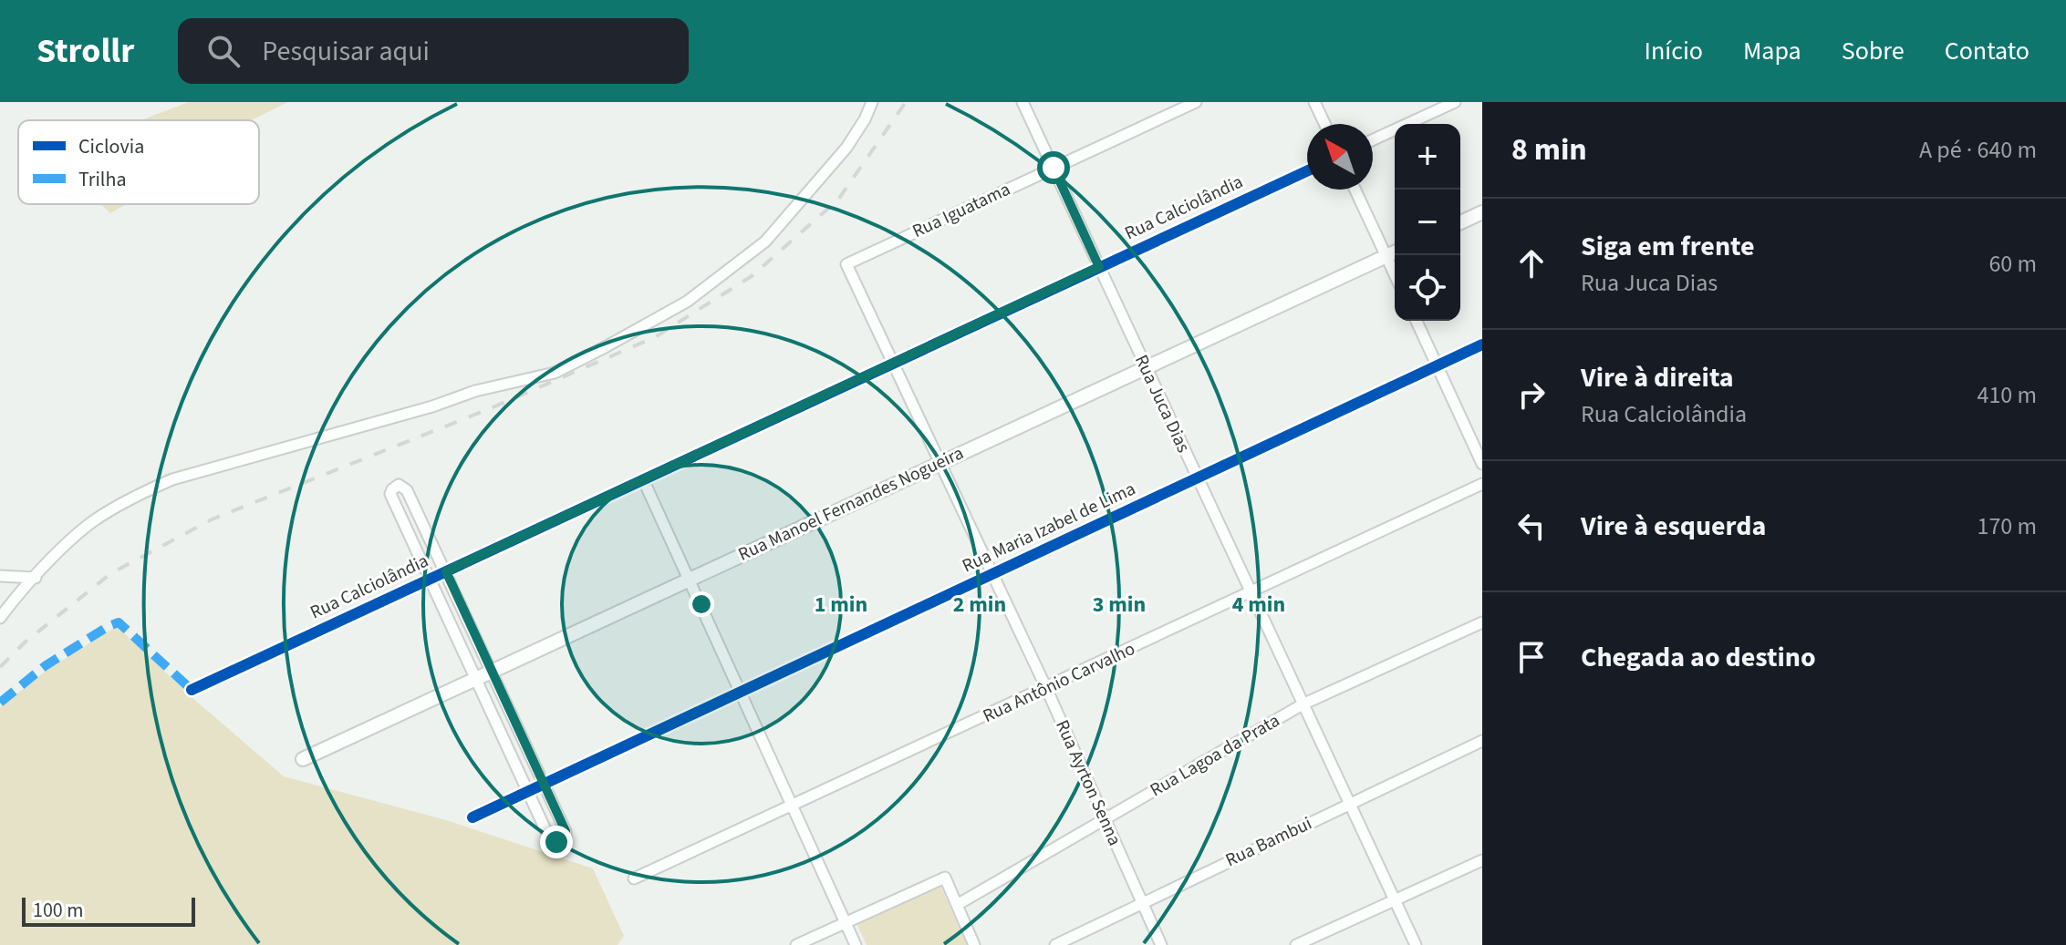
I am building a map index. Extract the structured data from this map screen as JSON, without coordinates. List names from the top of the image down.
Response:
{
  "streets": {
    "street": [
      "Rua Calciolândia",
      "Rua Iguatama",
      "Rua Juca Dias",
      "Rua Manoel Fernandes Nogueira",
      "Rua Maria Izabel de Lima",
      "Rua Antônio Carvalho",
      "Rua Lagoa da Prata",
      "Rua Ayrton Senna",
      "Rua Bambui"
    ]
  },
  "crossings": [
    ["Rua Calciolândia", "Rua Juca Dias"],
    ["Rua Calciolândia", "Rua Ayrton Senna"],
    ["Rua Iguatama", "Rua Juca Dias"],
    ["Rua Iguatama", "Rua Ayrton Senna"],
    ["Rua Juca Dias", "Rua Manoel Fernandes Nogueira"],
    ["Rua Juca Dias", "Rua Maria Izabel de Lima"],
    ["Rua Juca Dias", "Rua Antônio Carvalho"],
    ["Rua Juca Dias", "Rua Lagoa da Prata"],
    ["Rua Juca Dias", "Rua Bambui"],
    ["Rua Manoel Fernandes Nogueira", "Rua Ayrton Senna"],
    ["Rua Maria Izabel de Lima", "Rua Ayrton Senna"],
    ["Rua Antônio Carvalho", "Rua Ayrton Senna"],
    ["Rua Lagoa da Prata", "Rua Ayrton Senna"],
    ["Rua Ayrton Senna", "Rua Bambui"]
  ],
  "legend": ["Ciclovia", "Trilha"],
  "scale_bar": "100 m",
  "north": "top left",
  "page": {
    "header": "Strollr",
    "search": "Pesquisar aqui",
    "nav": [
      "Início",
      "Mapa",
      "Sobre",
      "Contato"
    ],
    "heading": ["8 min", "A pé · 640 m"],
    "map_buttons": ["+", "−"],
    "list": [
      ["Siga em frente", "Rua Juca Dias", "60 m"],
      ["Vire à direita", "Rua Calciolândia", "410 m"],
      ["Vire à esquerda", "170 m"],
      "Chegada ao destino"
    ],
    "scale": "100 m"
  },
  "rings": [
    "1 min",
    "2 min",
    "3 min",
    "4 min"
  ]
}
